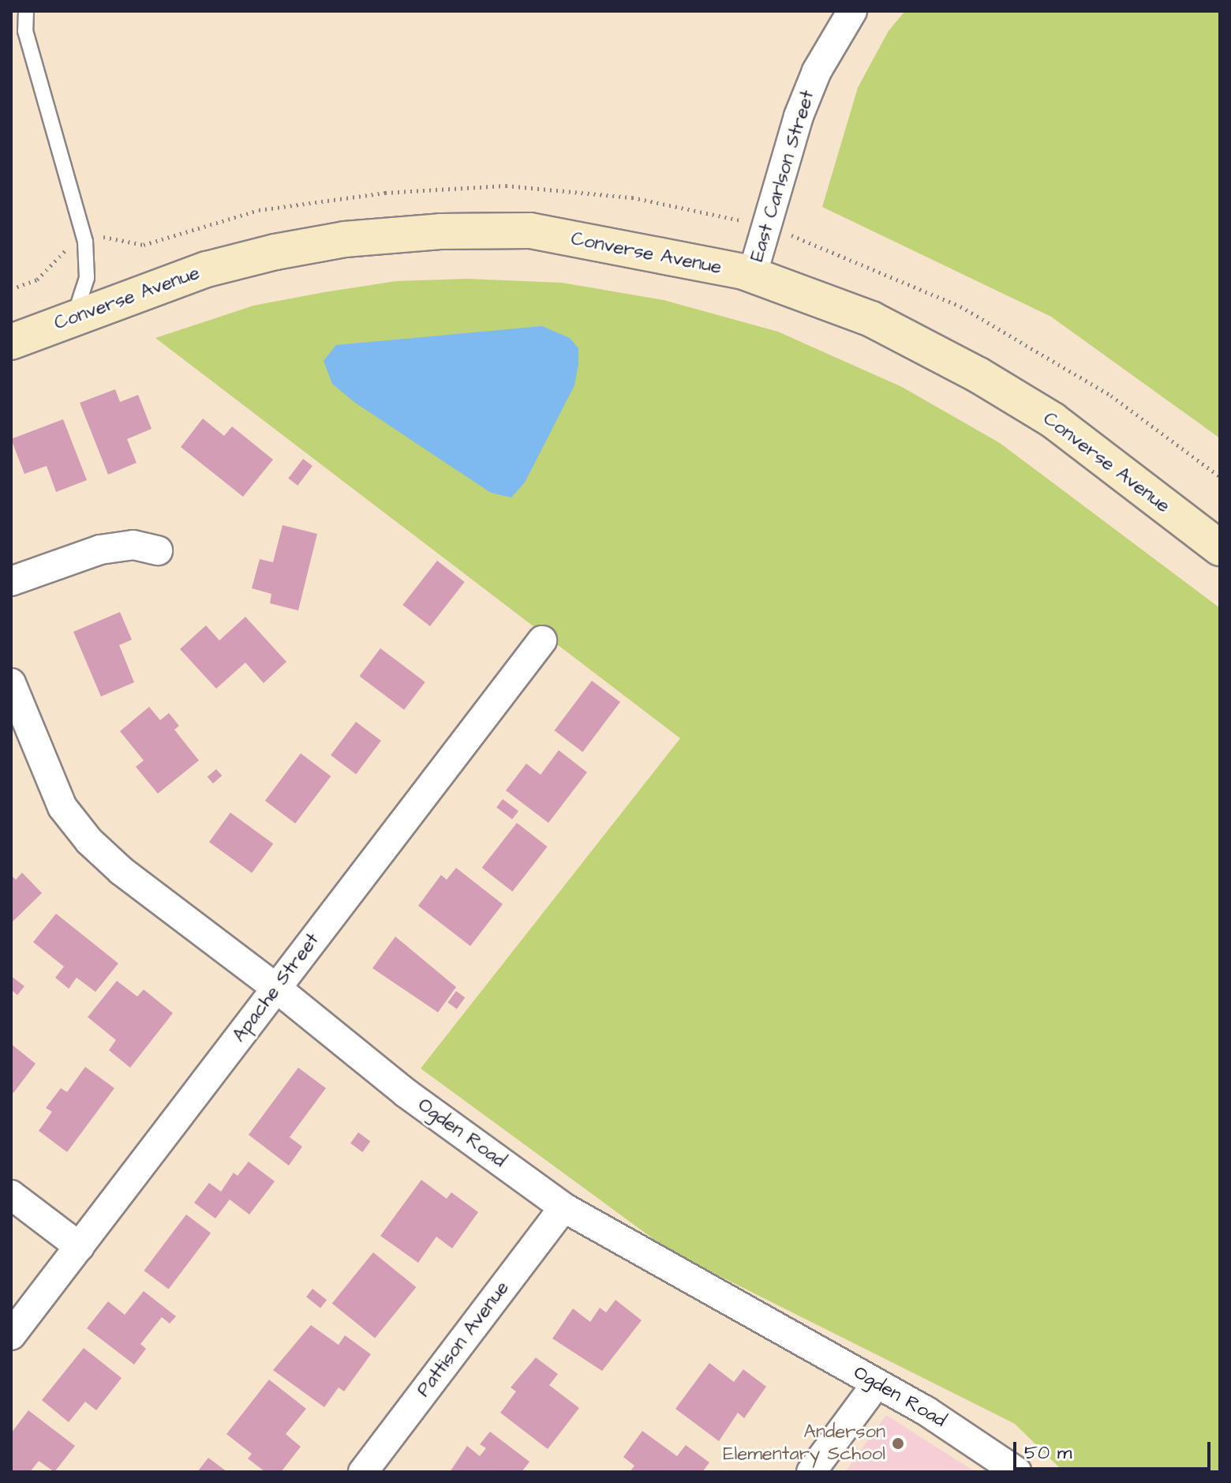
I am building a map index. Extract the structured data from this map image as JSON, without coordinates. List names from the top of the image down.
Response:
{
  "streets": {
    "main road": ["Converse Avenue"],
    "street": [
      "East Carlson Street",
      "Apache Street",
      "Ogden Road",
      "Pattison Avenue"
    ]
  },
  "crossings": [
    ["East Carlson Street", "Converse Avenue"],
    ["Apache Street", "Ogden Road"],
    ["Ogden Road", "Pattison Avenue"]
  ],
  "places": ["Anderson Elementary School"],
  "scale_bar": "50 m"
}
